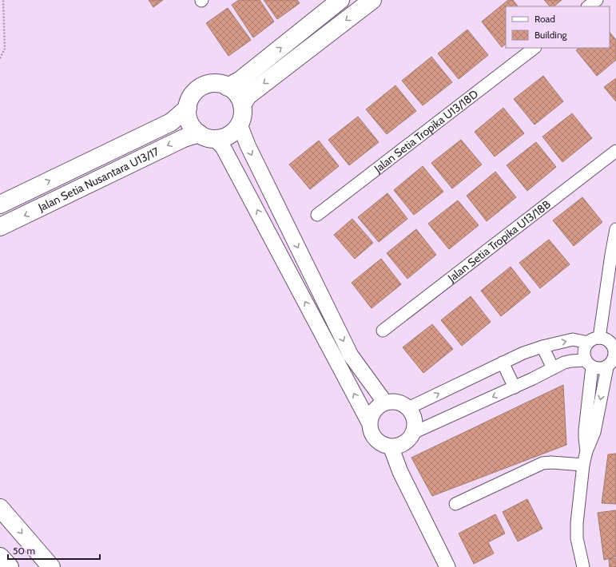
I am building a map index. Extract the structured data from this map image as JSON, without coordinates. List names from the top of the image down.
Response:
{
  "streets": {
    "main road": ["Jalan Setia Nusantara U13/17"],
    "street": ["Jalan Setia Tropika U13/18D", "Jalan Setia Tropika U13/18B"]
  },
  "legend": ["Road", "Building"],
  "scale_bar": "50 m"
}
